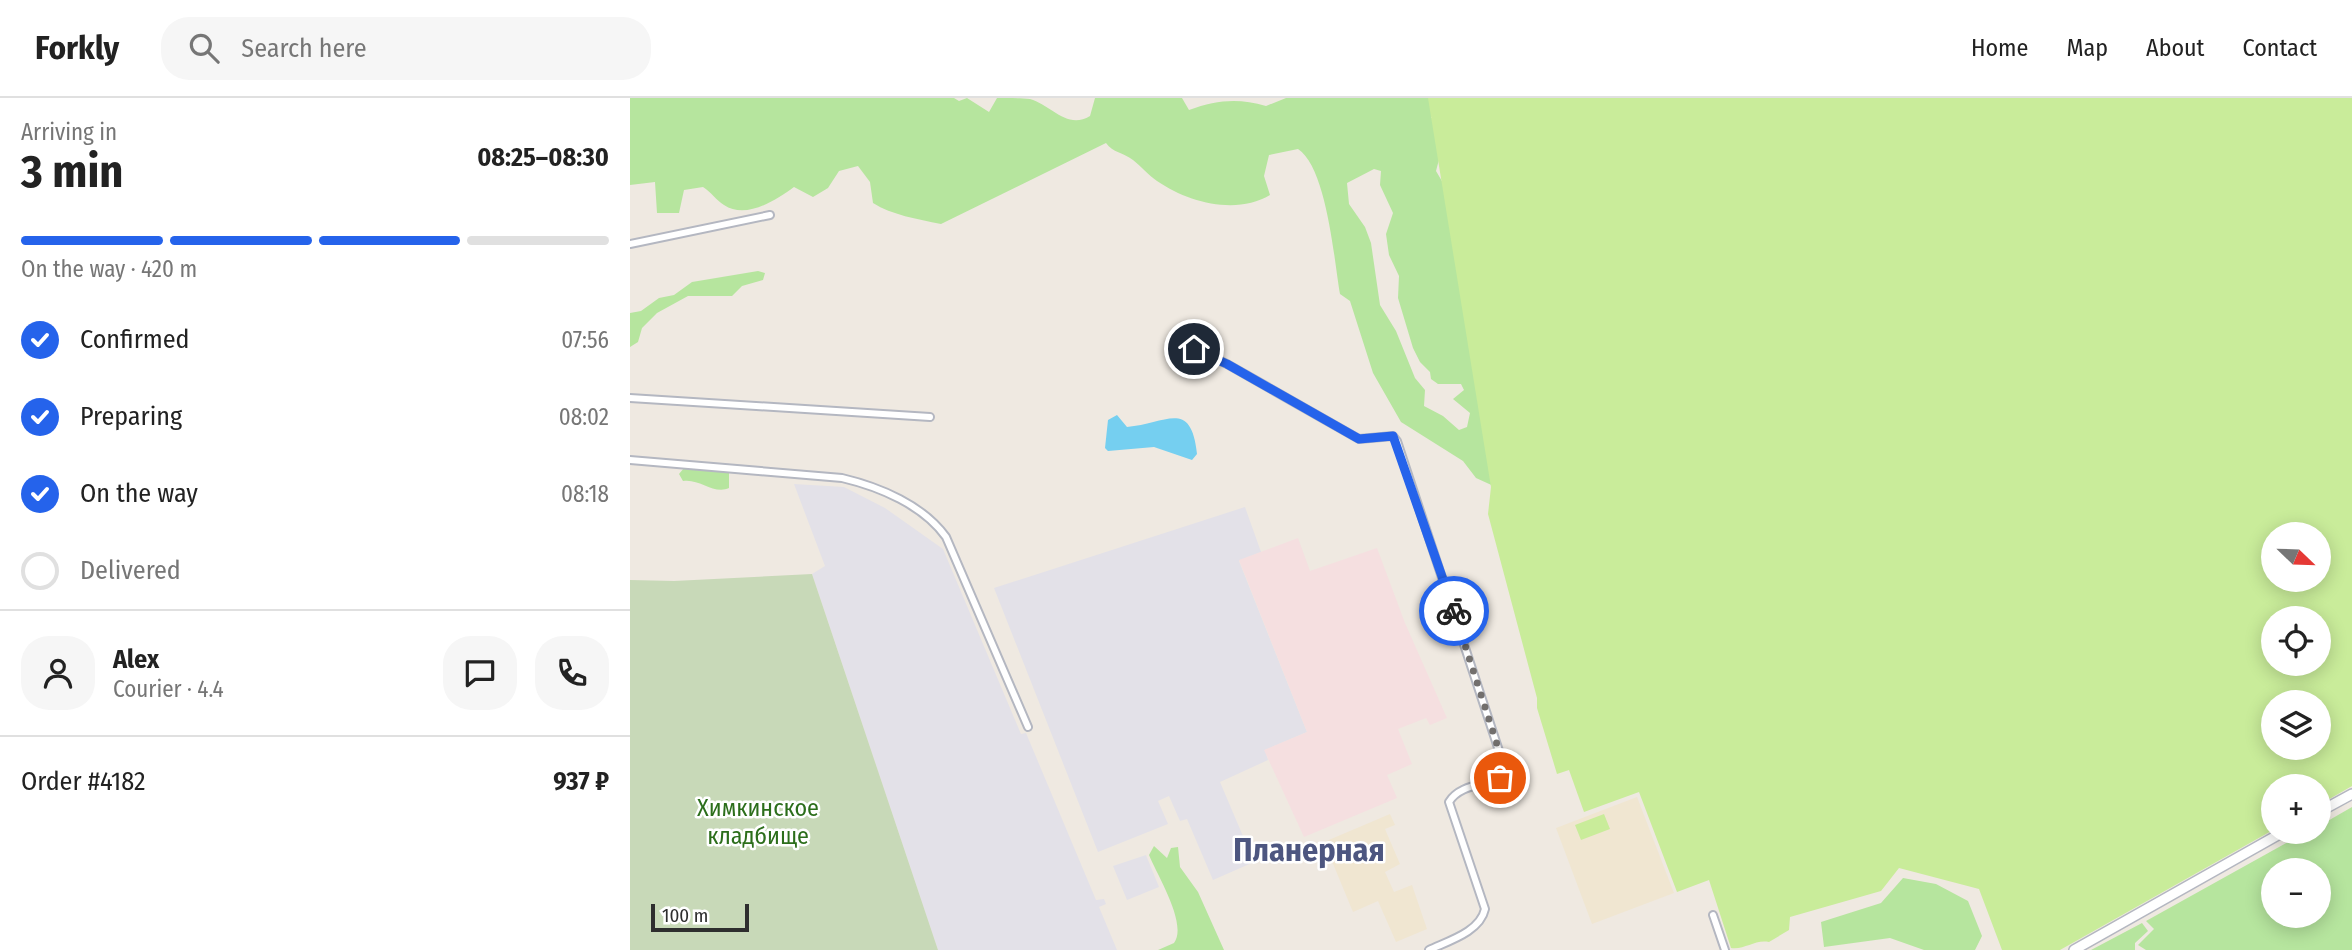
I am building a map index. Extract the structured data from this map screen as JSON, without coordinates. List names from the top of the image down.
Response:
{
  "districts": ["Планерная"],
  "parks": ["Химкинское кладбище"],
  "scale_bar": "100 m",
  "north": "bottom right",
  "page": {
    "header": "Forkly",
    "search": "Search here",
    "nav": [
      "Home",
      "Map",
      "About",
      "Contact"
    ],
    "heading": ["3 min", "Arriving in", "08:25–08:30"],
    "panel": [
      "Alex",
      "Courier · 4.4",
      "Order #4182",
      "937 ₽"
    ],
    "bar": "On the way · 420 m",
    "list": [
      ["Confirmed", "07:56"],
      ["Preparing", "08:02"],
      ["On the way", "08:18"],
      "Delivered"
    ],
    "map_buttons": ["+", "−"],
    "scale": "100 m"
  }
}
